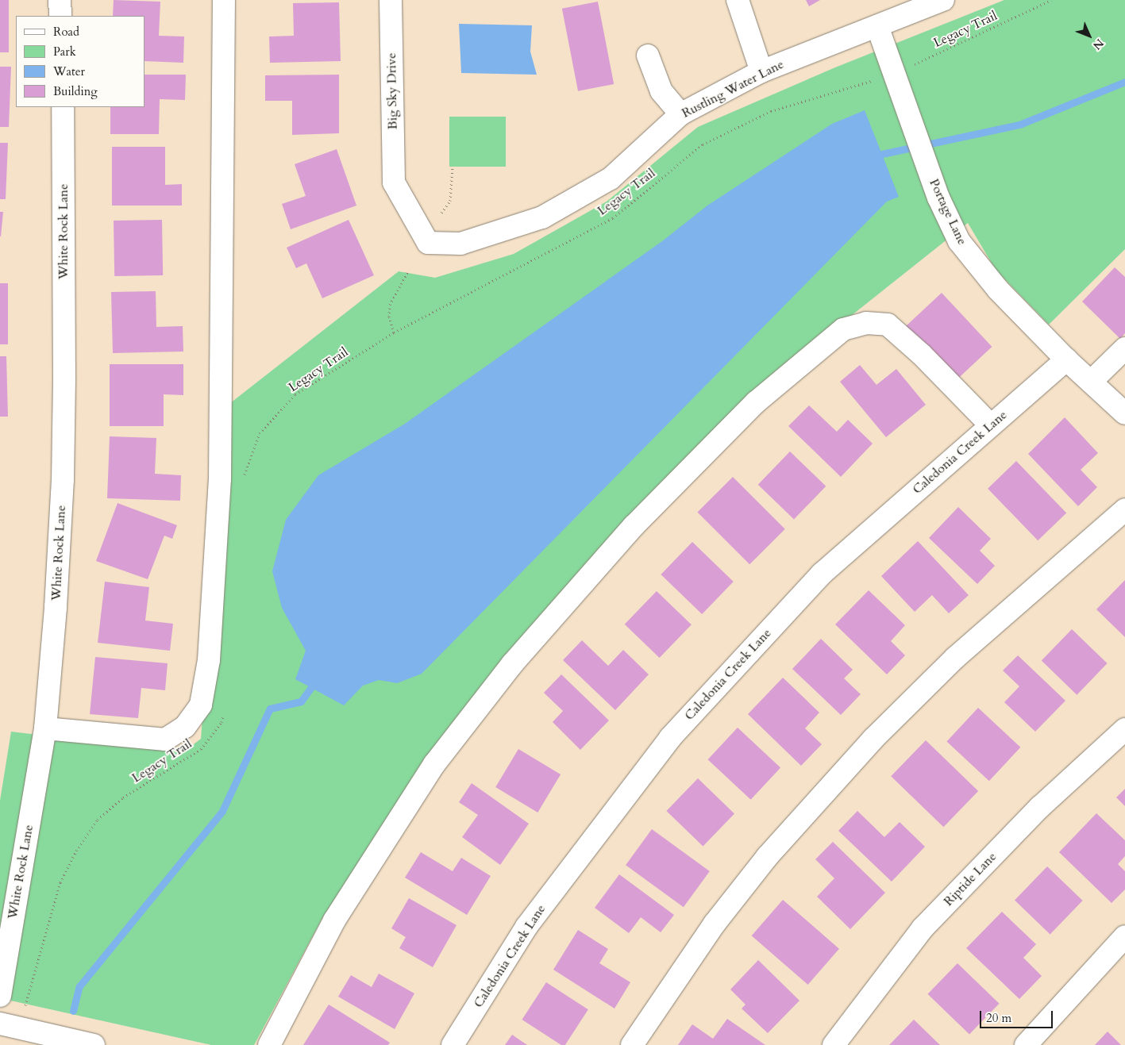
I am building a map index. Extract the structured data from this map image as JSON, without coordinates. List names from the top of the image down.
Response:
{
  "streets": {
    "street": [
      "Rustling Water Lane",
      "Big Sky Drive",
      "Portage Lane",
      "White Rock Lane",
      "Caledonia Creek Lane",
      "Riptide Lane"
    ],
    "path": ["Legacy Trail"]
  },
  "crossings": [
    ["Rustling Water Lane", "Big Sky Drive"],
    ["Rustling Water Lane", "Portage Lane"],
    ["Portage Lane", "Caledonia Creek Lane"]
  ],
  "legend": [
    "Road",
    "Park",
    "Water",
    "Building"
  ],
  "scale_bar": "20 m",
  "north": "bottom right"
}
